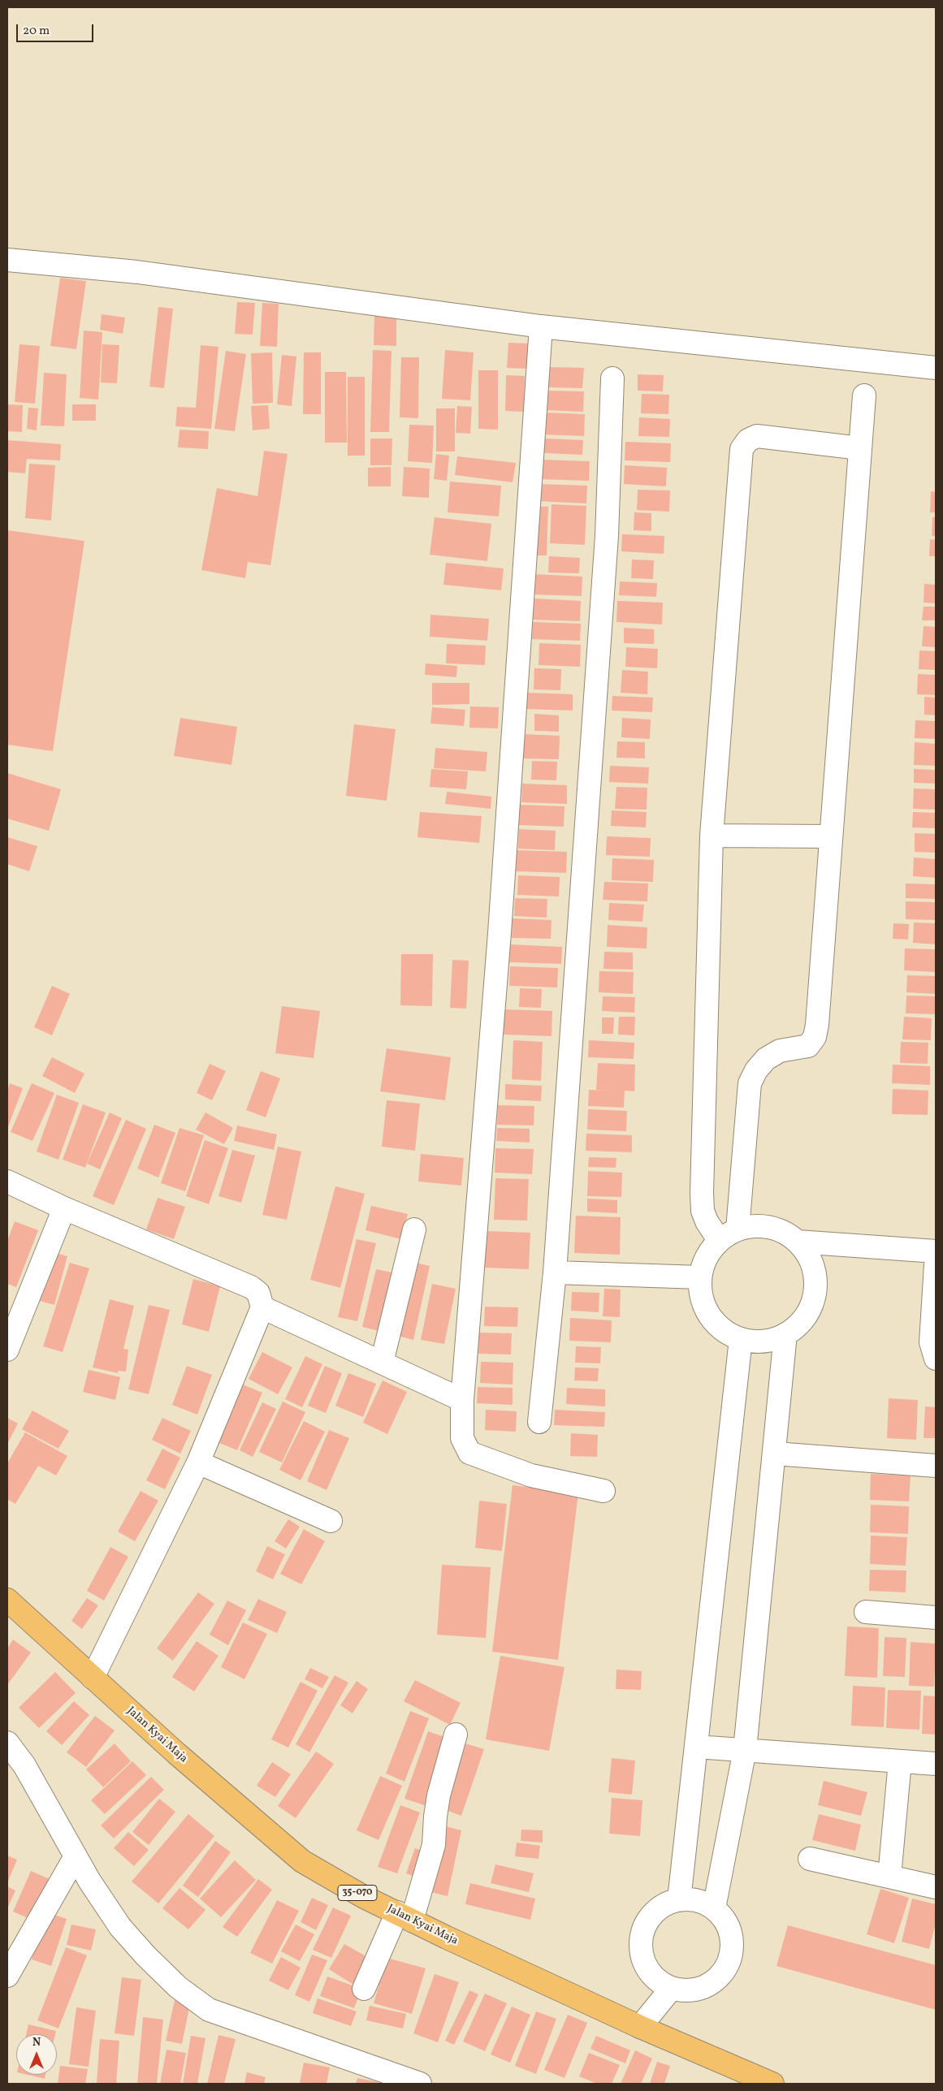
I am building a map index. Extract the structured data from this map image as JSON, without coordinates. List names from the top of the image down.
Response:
{
  "streets": {
    "main road": ["Jalan Kyai Maja", "35-070"]
  },
  "scale_bar": "20 m",
  "north": "top"
}
